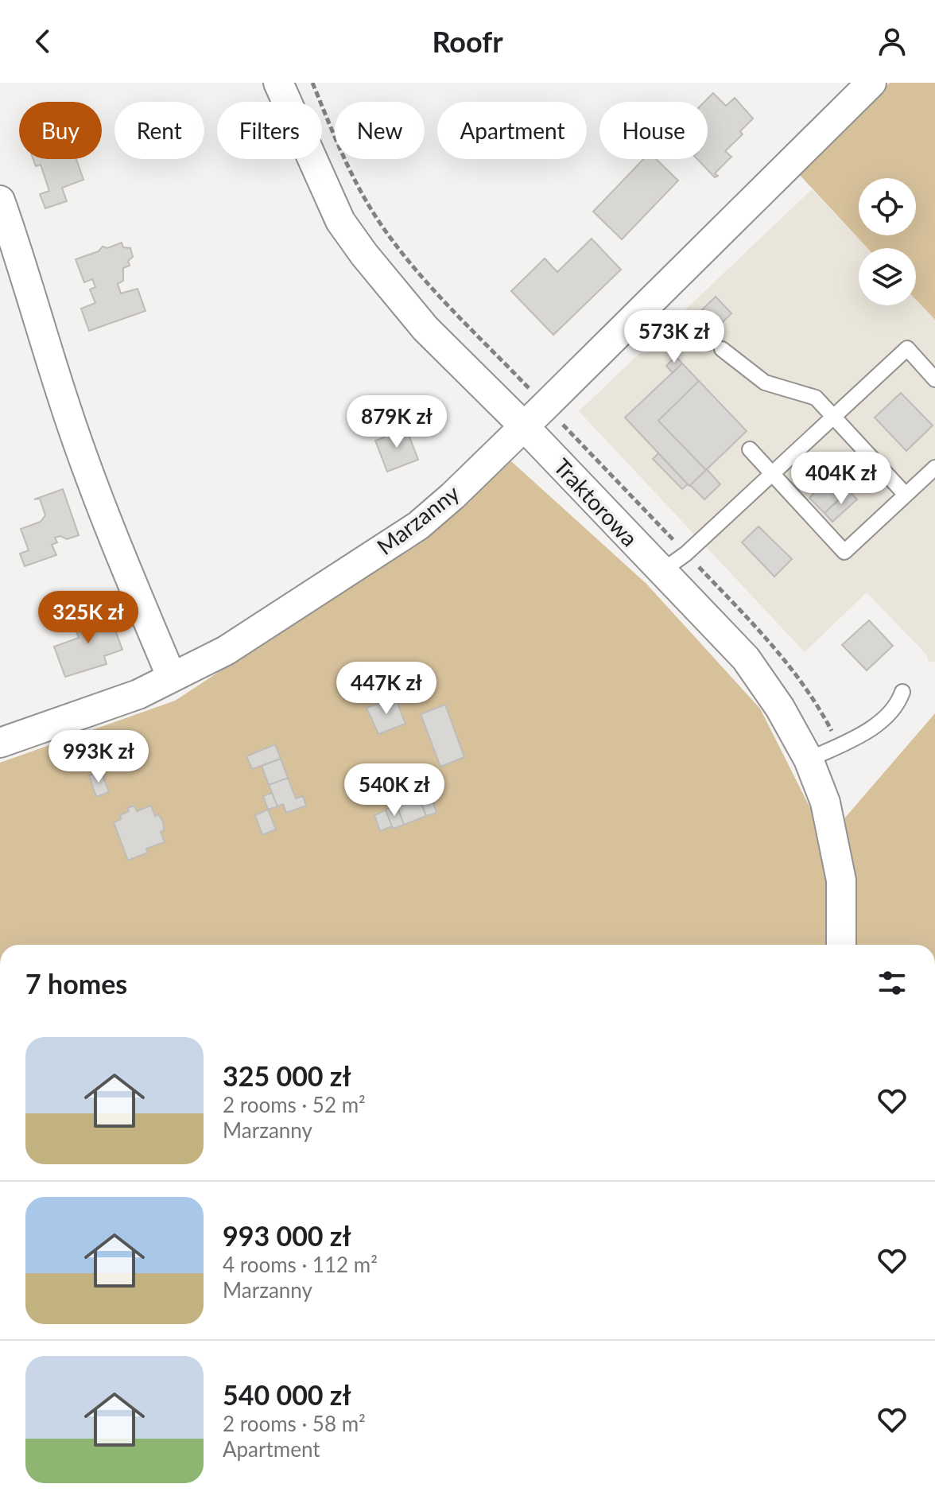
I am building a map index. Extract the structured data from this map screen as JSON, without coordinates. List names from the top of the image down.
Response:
{
  "streets": {
    "street": ["Traktorowa", "Marzanny"]
  },
  "crossings": [
    ["Traktorowa", "Marzanny"]
  ],
  "page": {
    "header": "Roofr",
    "chip": [
      "Buy",
      "Rent",
      "Filters",
      "New",
      "Apartment",
      "House"
    ],
    "price": [
      "573K zł",
      "879K zł",
      "404K zł",
      "325K zł",
      "447K zł",
      "993K zł",
      "540K zł"
    ],
    "heading": "7 homes",
    "list": [
      {
        "name": "325 000 zł",
        "note": "2 rooms · 52 m² · Marzanny"
      },
      {
        "name": "993 000 zł",
        "note": "4 rooms · 112 m² · Marzanny"
      },
      {
        "name": "540 000 zł",
        "note": "2 rooms · 58 m² · Apartment"
      }
    ]
  }
}
